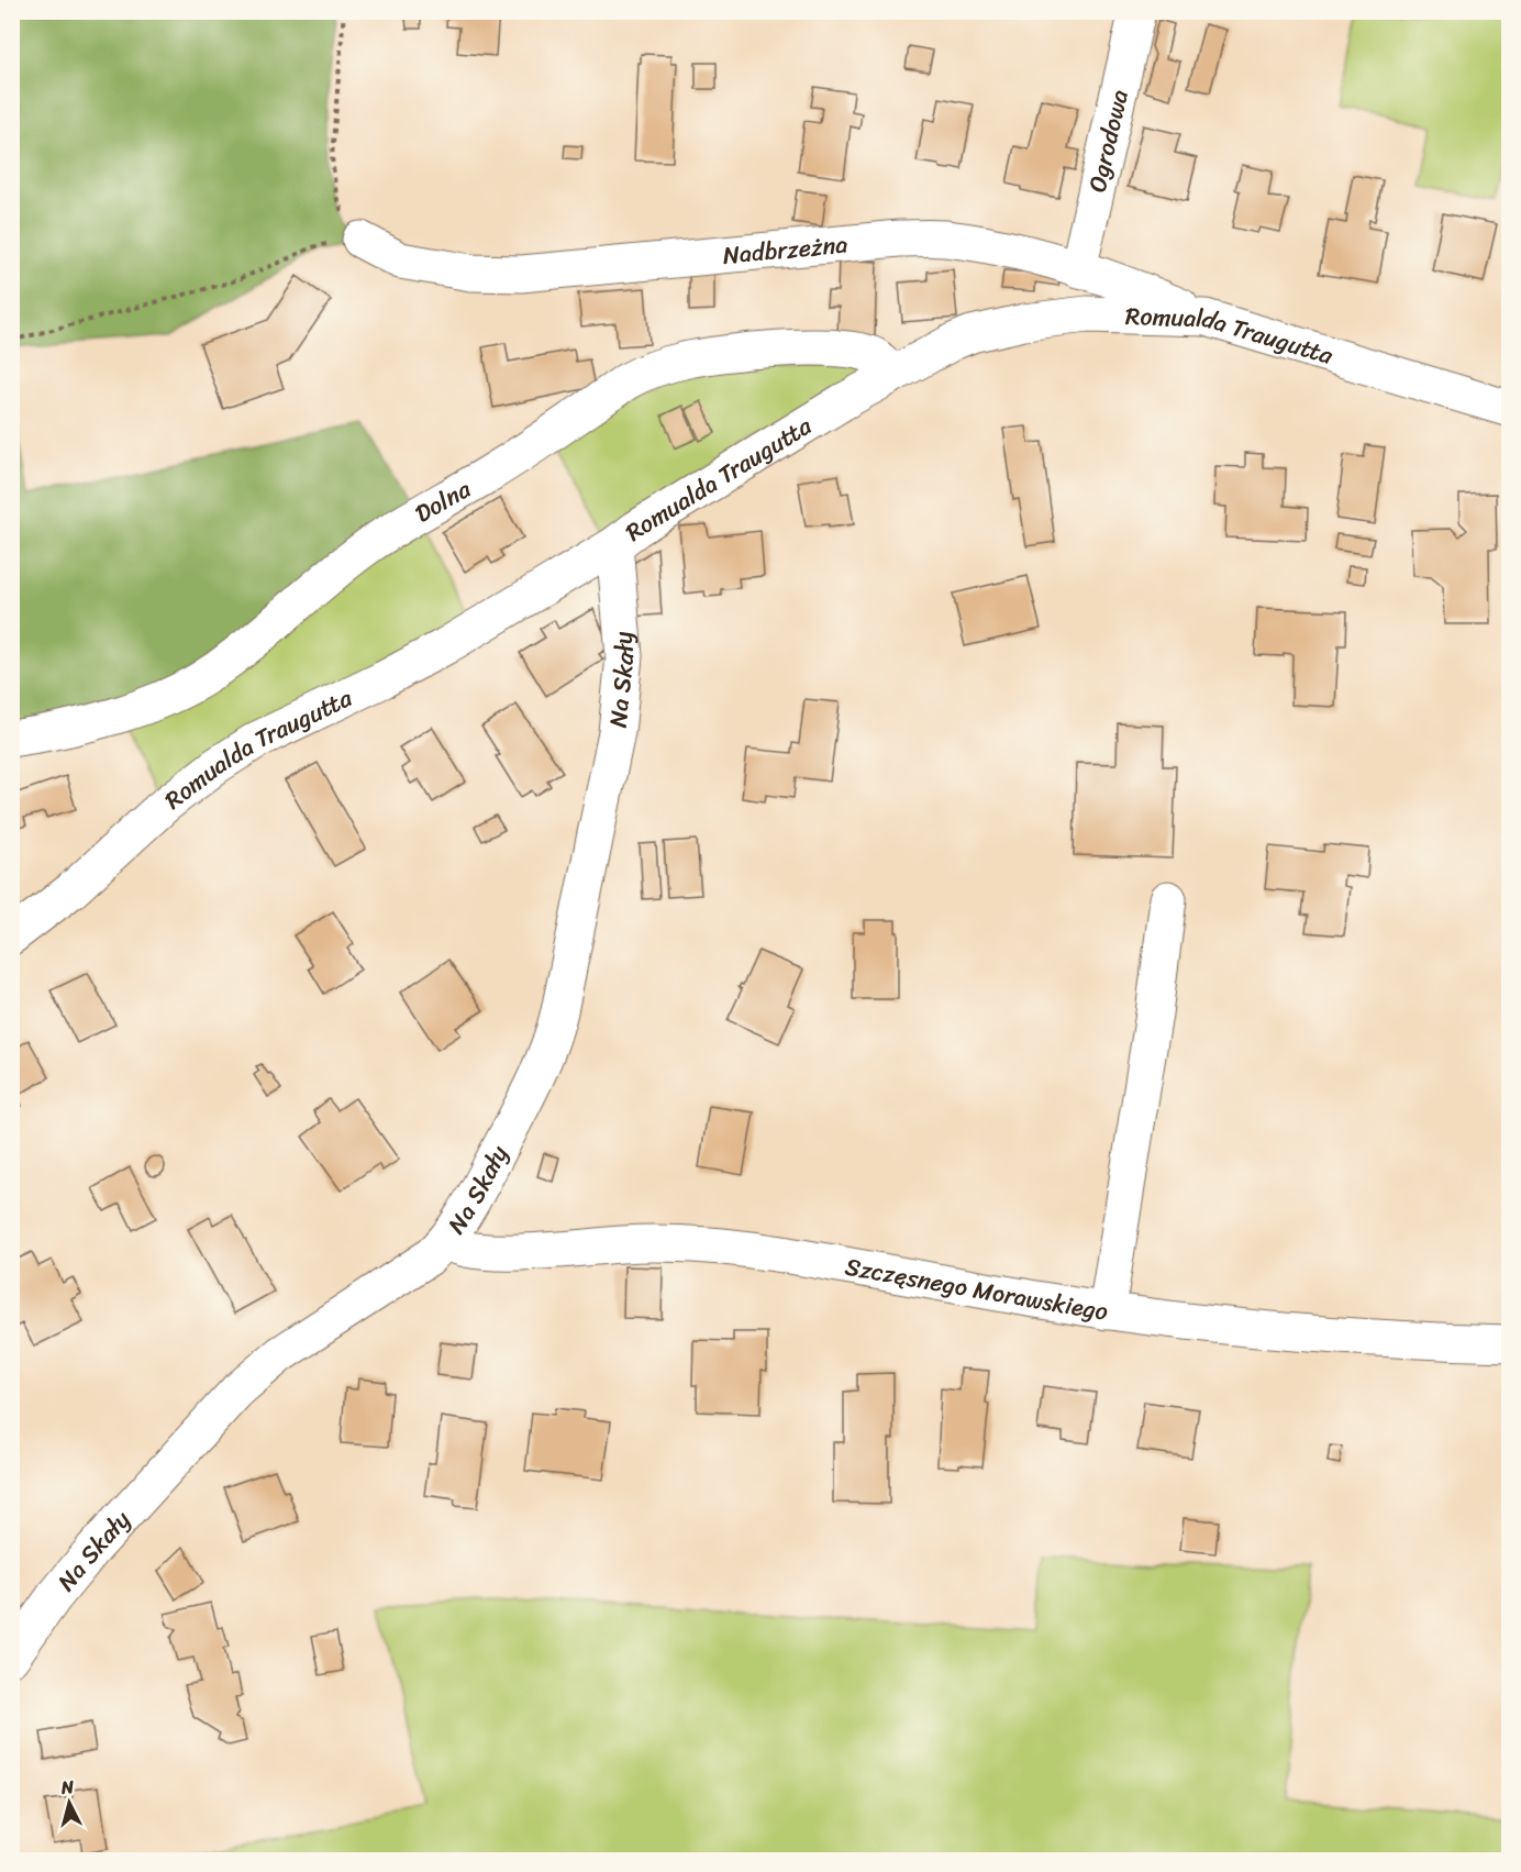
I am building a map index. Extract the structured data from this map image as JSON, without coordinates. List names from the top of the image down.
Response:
{
  "streets": {
    "street": [
      "Ogrodowa",
      "Nadbrzeżna",
      "Romualda Traugutta",
      "Dolna",
      "Na Skały",
      "Szczęsnego Morawskiego"
    ]
  },
  "crossings": [
    ["Ogrodowa", "Nadbrzeżna"],
    ["Nadbrzeżna", "Romualda Traugutta"],
    ["Romualda Traugutta", "Dolna"],
    ["Romualda Traugutta", "Na Skały"],
    ["Na Skały", "Szczęsnego Morawskiego"]
  ],
  "north": "top"
}
